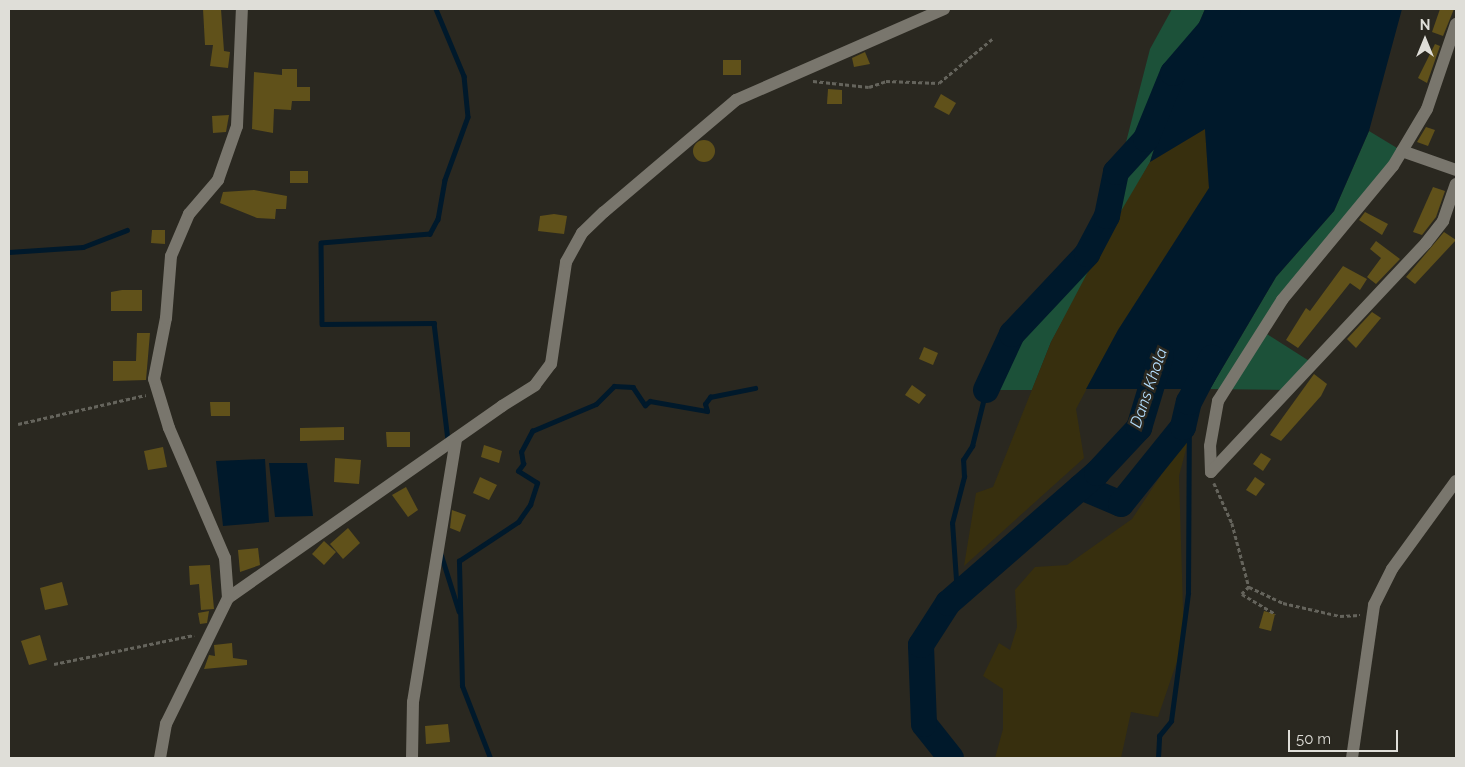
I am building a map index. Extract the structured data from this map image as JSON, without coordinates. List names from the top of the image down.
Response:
{
  "water": ["Dans Khola"],
  "scale_bar": "50 m",
  "north": "top"
}
